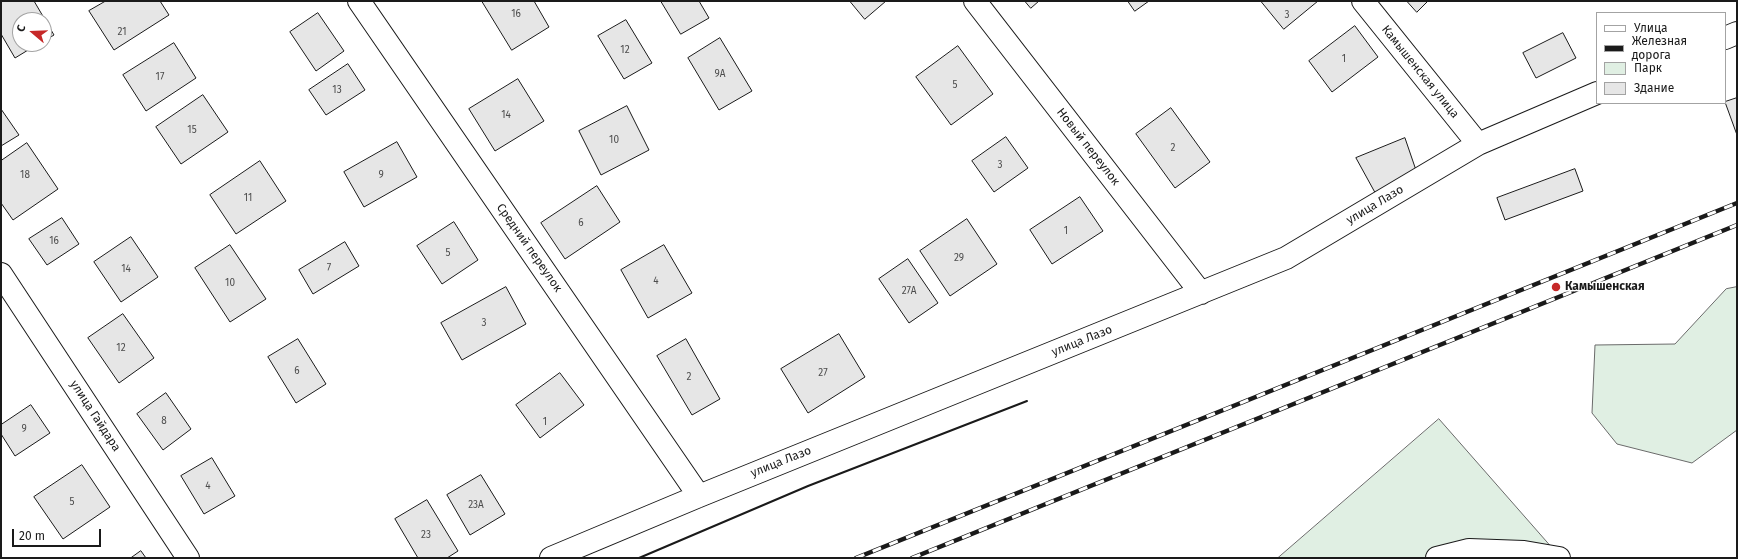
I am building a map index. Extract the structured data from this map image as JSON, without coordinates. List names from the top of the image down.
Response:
{
  "streets": {
    "main road": [
      "Камышенская улица",
      "Новый переулок",
      "улица Лазо",
      "Средний переулок",
      "улица Гайдара"
    ]
  },
  "crossings": [
    ["Камышенская улица", "улица Лазо"],
    ["Новый переулок", "улица Лазо"],
    ["улица Лазо", "Средний переулок"]
  ],
  "places": ["Камышенская"],
  "house_numbers": [
    "16",
    "3",
    "21",
    "12",
    "1",
    "9А",
    "17",
    "5",
    "13",
    "14",
    "15",
    "10",
    "2",
    "3",
    "18",
    "9",
    "11",
    "6",
    "1",
    "16",
    "5",
    "29",
    "7",
    "14",
    "4",
    "10",
    "27А",
    "3",
    "12",
    "6",
    "27",
    "2",
    "8",
    "1",
    "9",
    "4",
    "5",
    "23А",
    "23"
  ],
  "legend": [
    "Улица",
    "Железная дорога",
    "Парк",
    "Здание"
  ],
  "scale_bar": "20 m",
  "north": "left"
}
